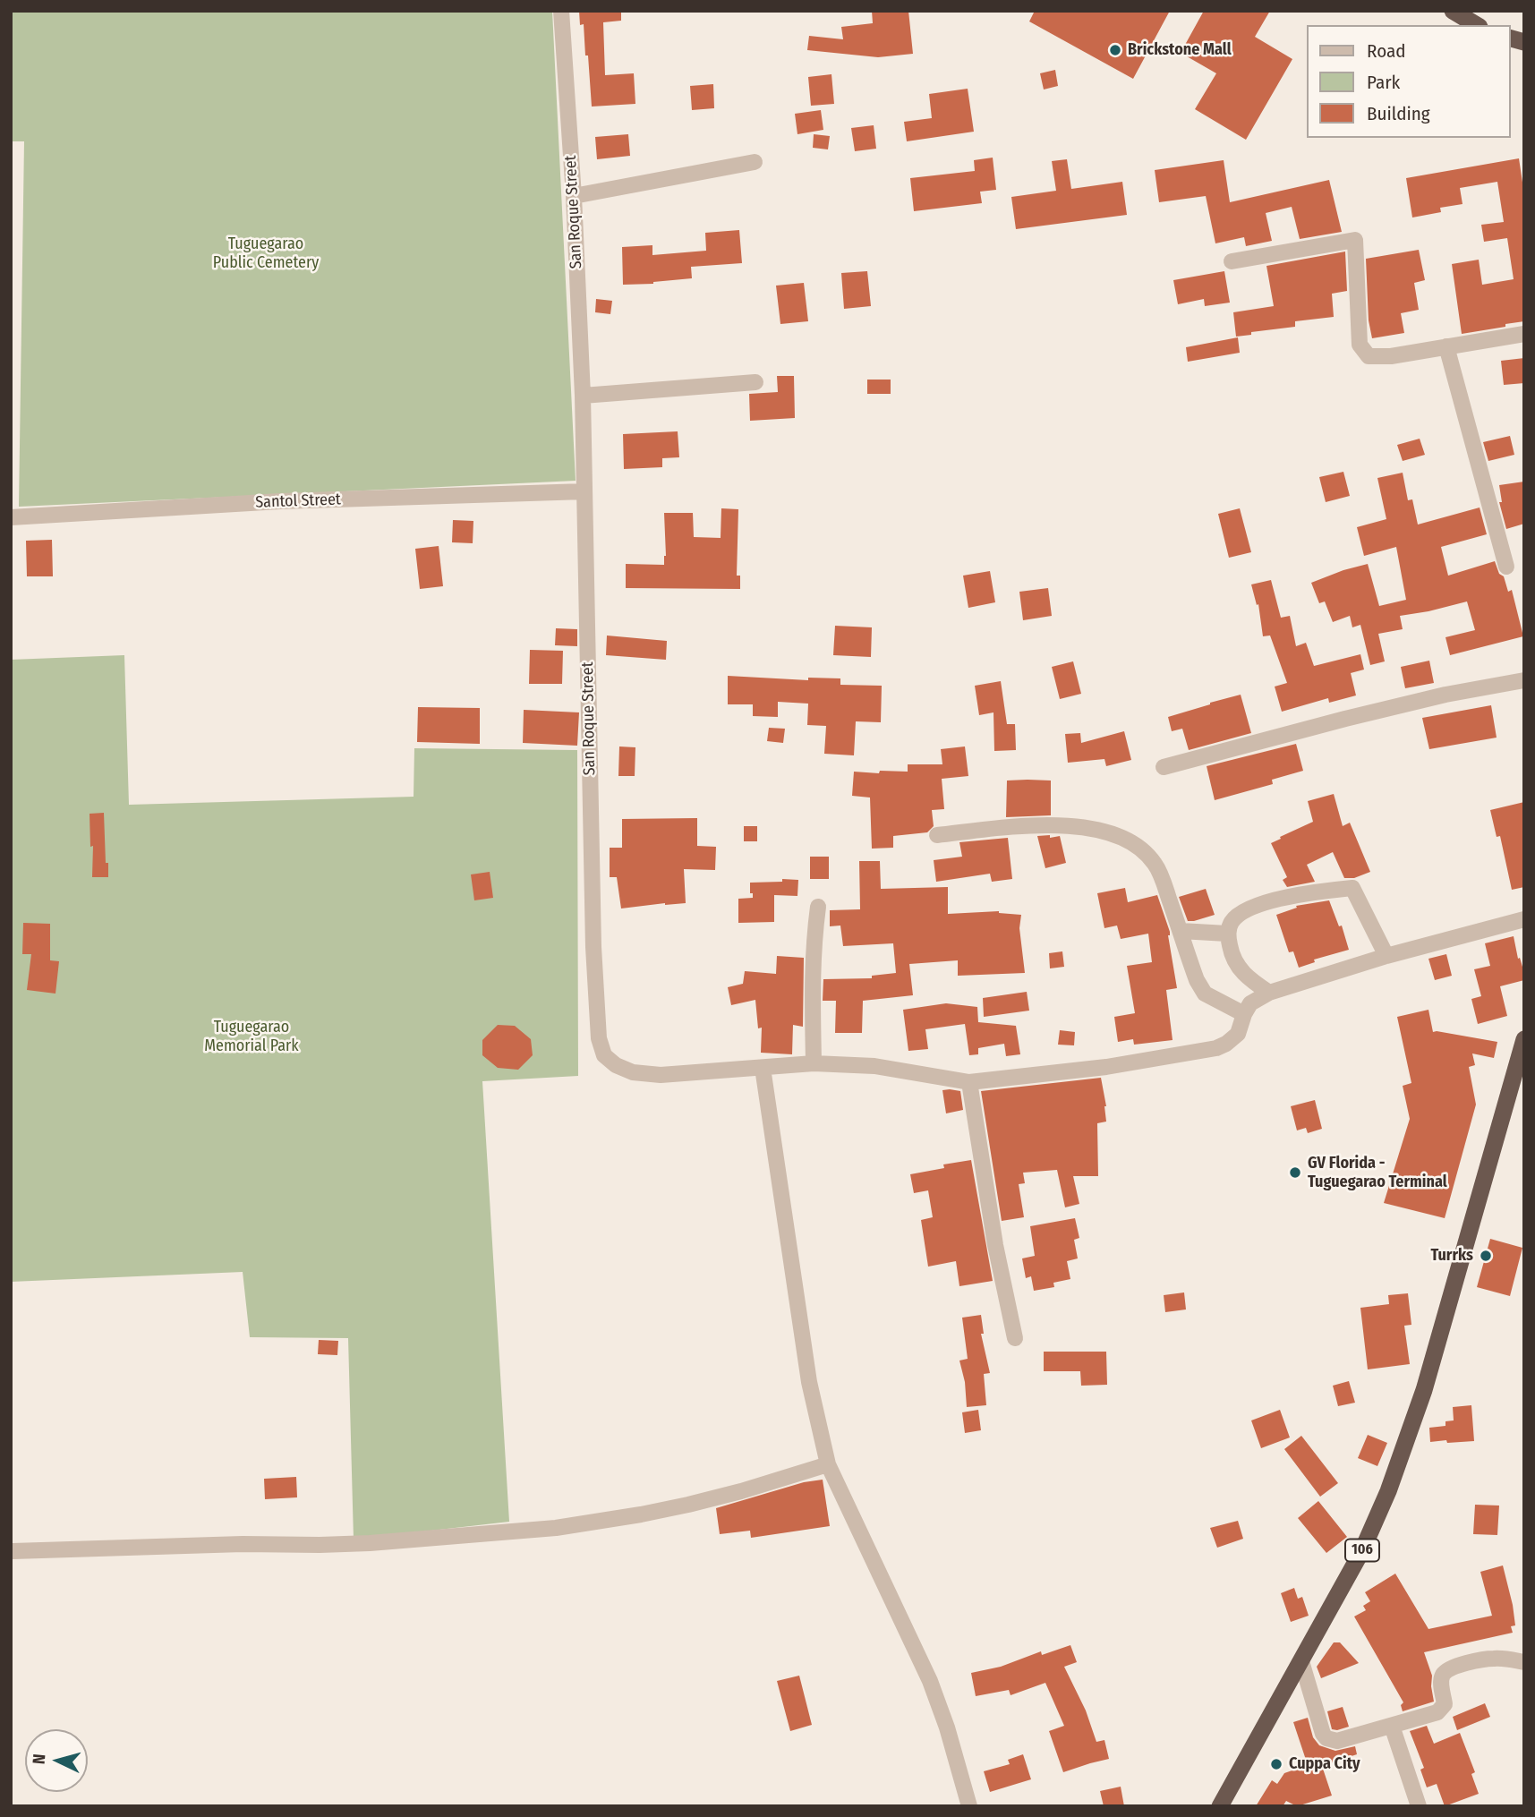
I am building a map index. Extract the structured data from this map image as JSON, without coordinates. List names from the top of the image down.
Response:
{
  "streets": {
    "highway": ["106"],
    "street": ["San Roque Street", "Santol Street"]
  },
  "crossings": [
    ["San Roque Street", "Santol Street"]
  ],
  "parks": ["Tuguegarao Public Cemetery", "Tuguegarao Memorial Park"],
  "places": [
    "Brickstone Mall",
    "GV Florida - Tuguegarao Terminal",
    "Turrks",
    "Cuppa City"
  ],
  "legend": ["Road", "Park", "Building"],
  "north": "left"
}
